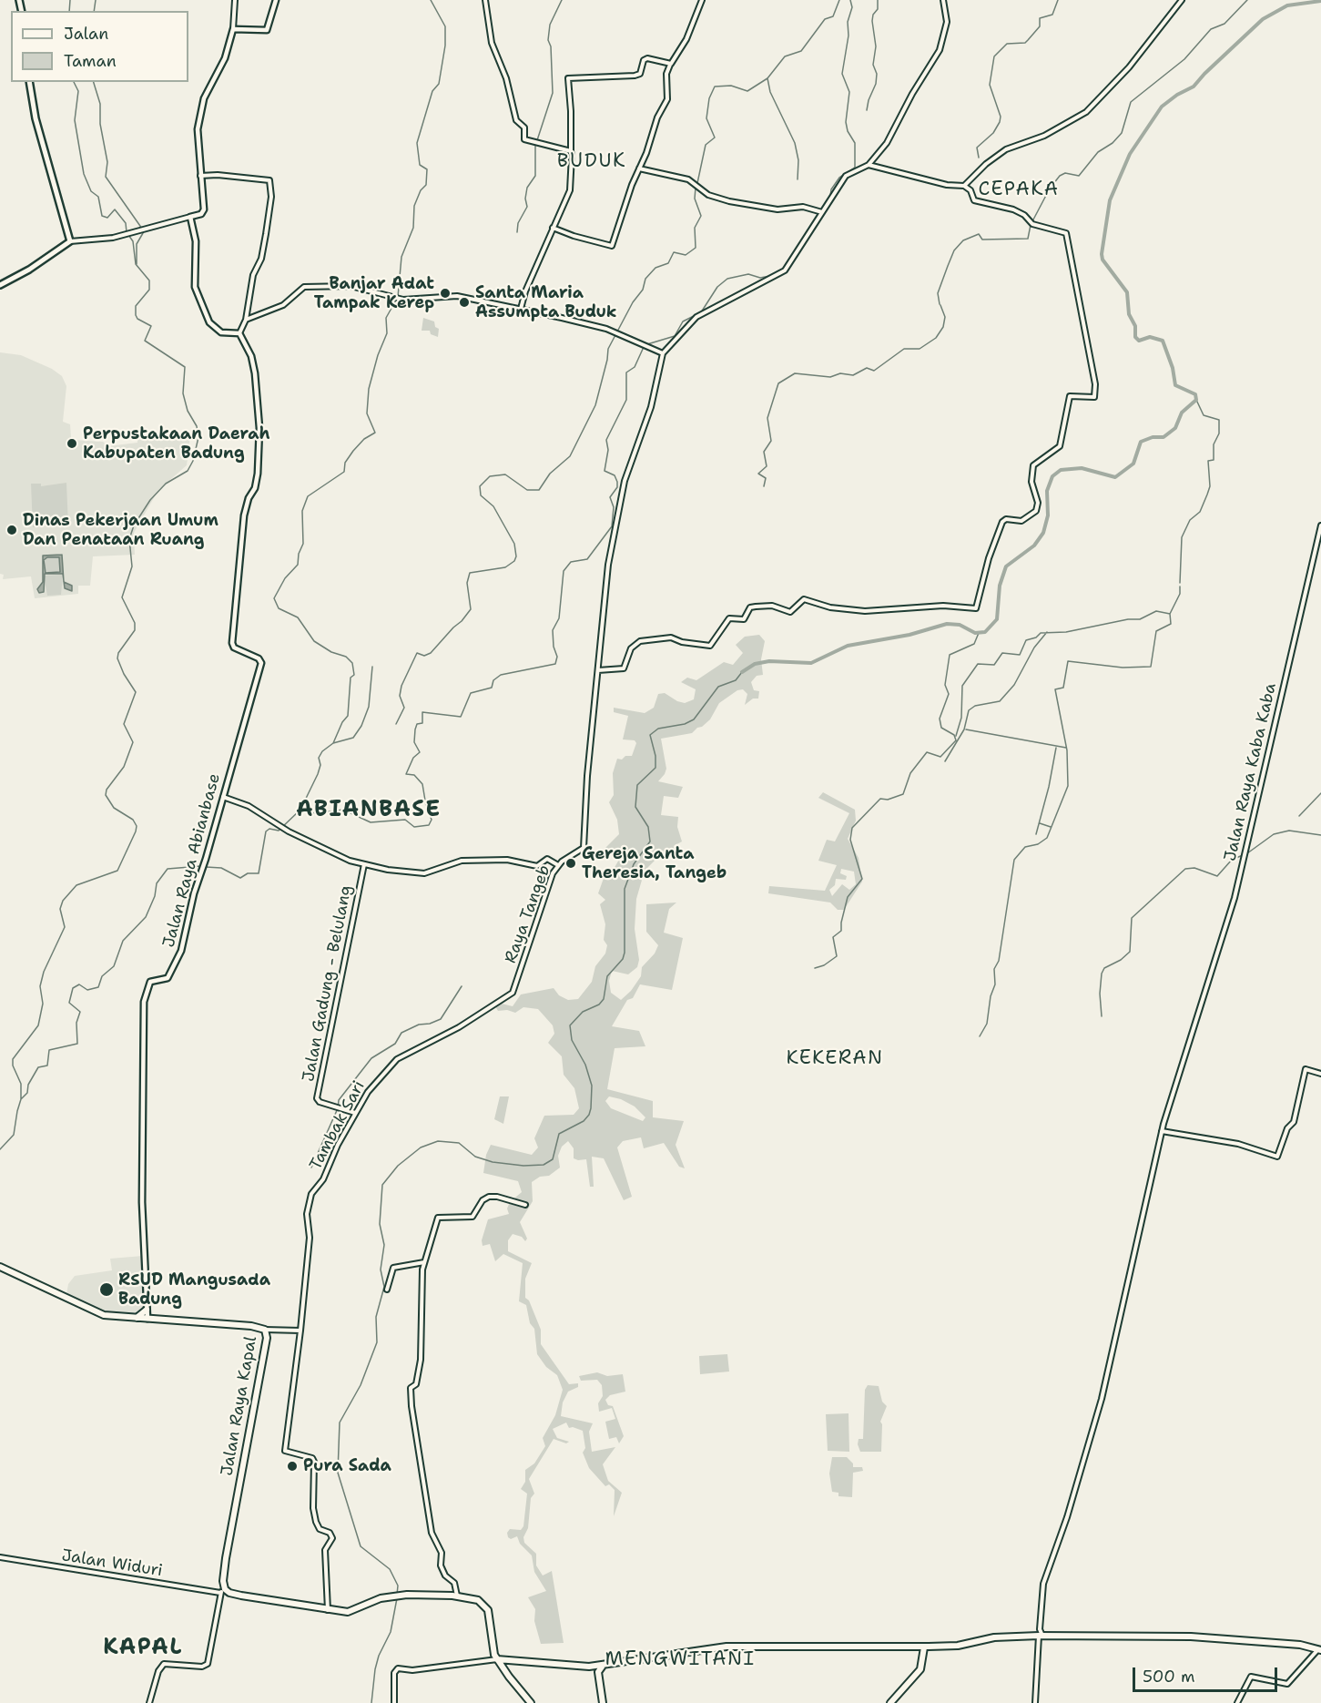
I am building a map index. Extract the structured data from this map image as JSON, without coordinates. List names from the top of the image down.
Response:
{
  "streets": {
    "highway": ["Jalan Raya Kapal"],
    "main road": ["Jalan Raya Abianbase"],
    "street": [
      "Jalan Raya Kaba Kaba",
      "Raya Tangeb",
      "Jalan Gadung - Belulang",
      "Tambak Sari",
      "Jalan Widuri"
    ]
  },
  "crossings": [
    ["Jalan Raya Abianbase", "Jalan Raya Kapal"],
    ["Raya Tangeb", "Tambak Sari"],
    ["Jalan Gadung - Belulang", "Tambak Sari"],
    ["Jalan Raya Kapal", "Jalan Widuri"]
  ],
  "districts": [
    "BUDUK",
    "CEPAKA",
    "ABIANBASE",
    "KEKERAN",
    "KAPAL",
    "MENGWITANI"
  ],
  "places": [
    "Banjar Adat Tampak Kerep",
    "Santa Maria Assumpta Buduk",
    "Perpustakaan Daerah Kabupaten Badung",
    "Dinas Pekerjaan Umum Dan Penataan Ruang",
    "Gereja Santa Theresia, Tangeb",
    "RSUD Mangusada Badung",
    "Pura Sada"
  ],
  "legend": ["Jalan", "Taman"],
  "scale_bar": "500 m"
}
